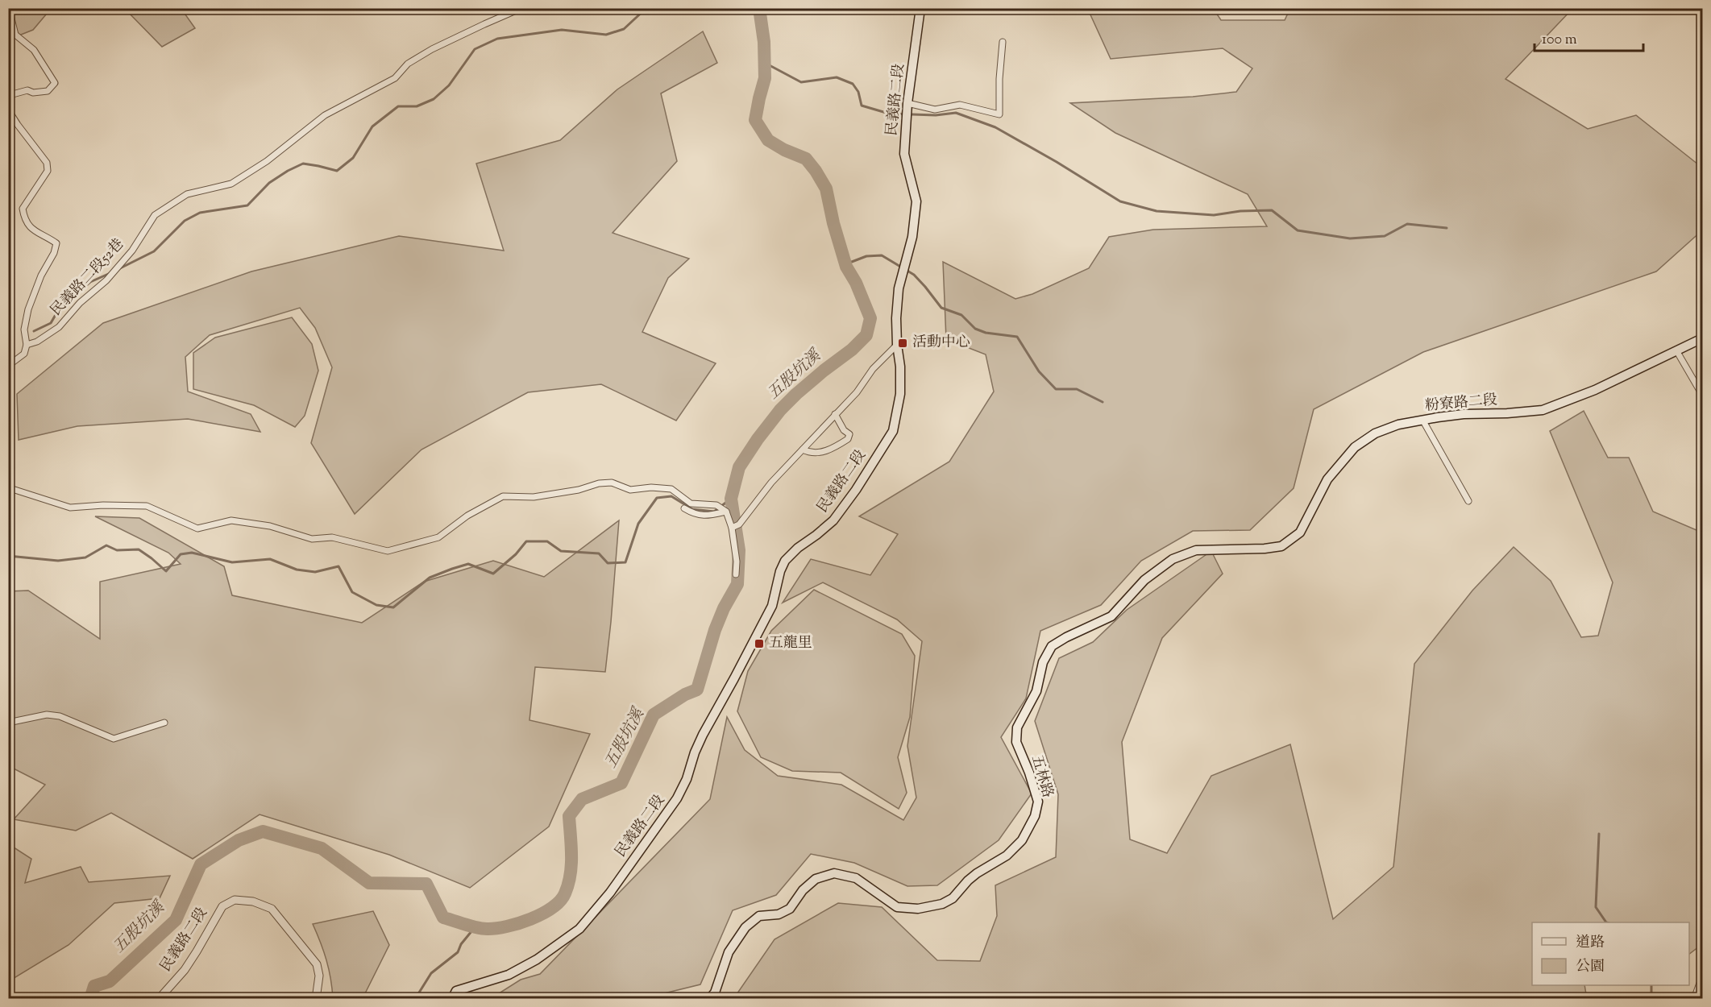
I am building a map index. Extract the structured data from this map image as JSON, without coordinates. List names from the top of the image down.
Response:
{
  "streets": {
    "main road": ["民義路二段", "粉寮路二段", "五林路"],
    "street": ["民義路二段52巷"]
  },
  "crossings": [
    ["粉寮路二段", "五林路"]
  ],
  "water": ["五股坑溪"],
  "places": {
    "transit": ["活動中心", "五龍里"]
  },
  "legend": ["道路", "公園"],
  "scale_bar": "100 m"
}
